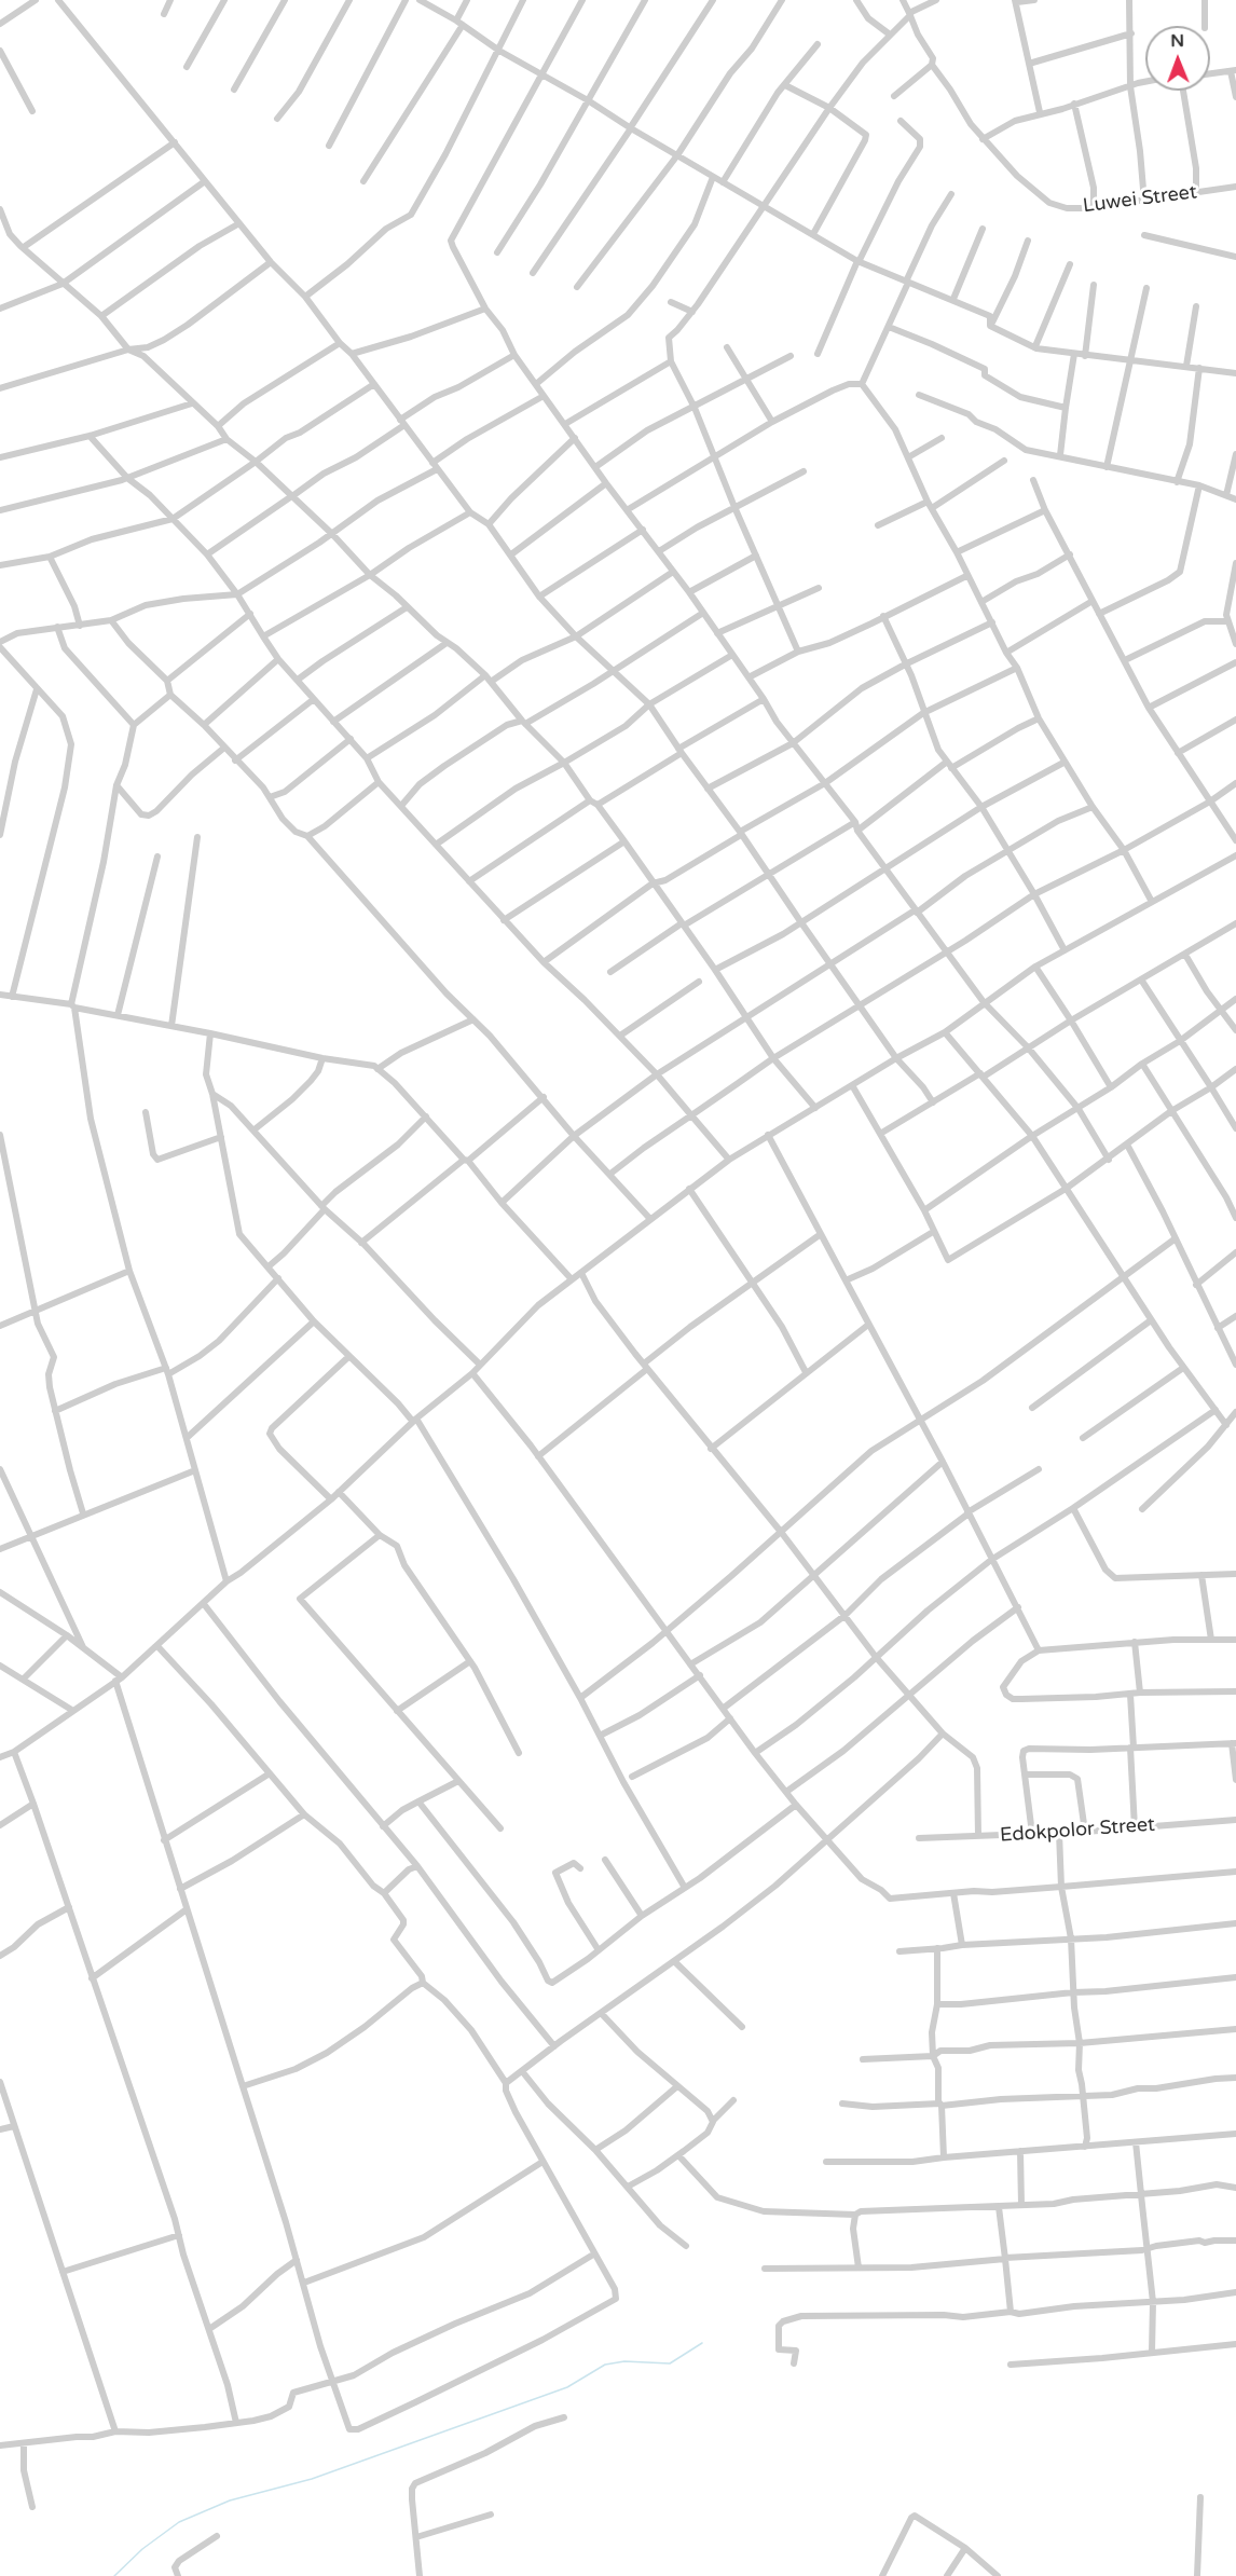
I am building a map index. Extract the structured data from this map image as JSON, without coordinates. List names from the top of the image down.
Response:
{
  "streets": {
    "street": ["Luwei Street", "Edokpolor Street"]
  },
  "north": "top"
}
